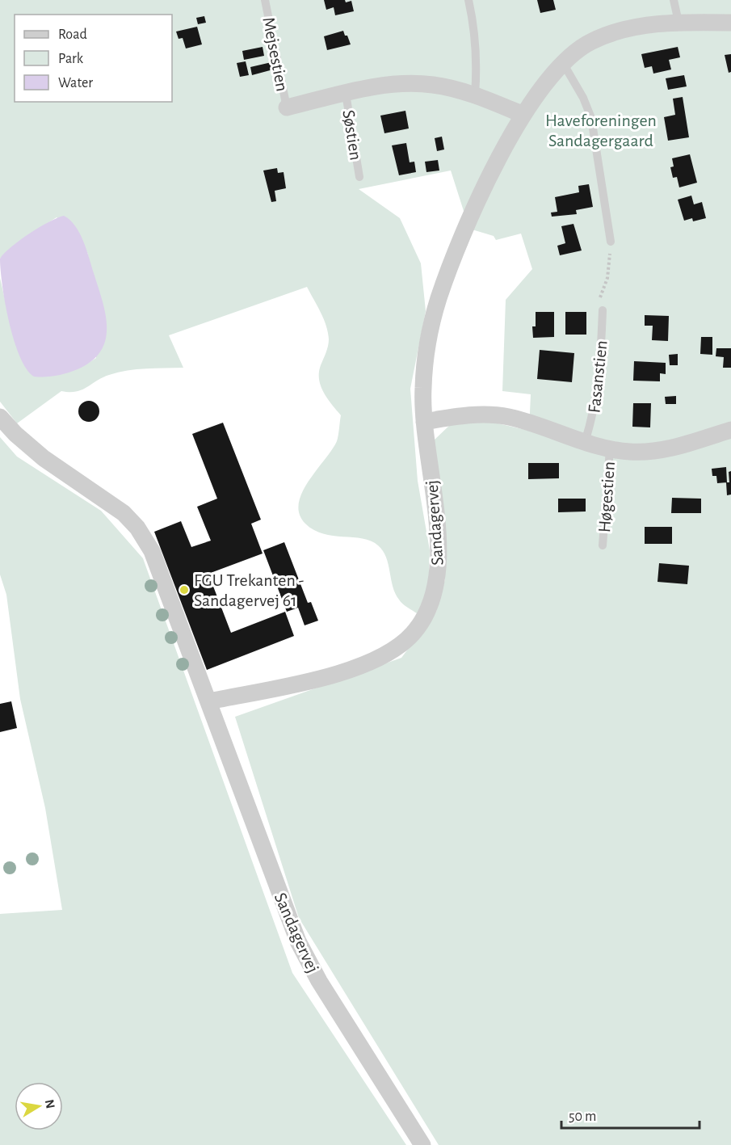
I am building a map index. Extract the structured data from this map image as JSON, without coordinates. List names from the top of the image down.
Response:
{
  "streets": {
    "street": ["Sandagervej"],
    "lane": [
      "Mejsestien",
      "Søstien",
      "Fasanstien",
      "Høgestien"
    ]
  },
  "parks": ["Haveforeningen Sandagergaard"],
  "places": ["FGU Trekanten - Sandagervej 61"],
  "legend": ["Road", "Park", "Water"],
  "scale_bar": "50 m",
  "north": "right"
}
